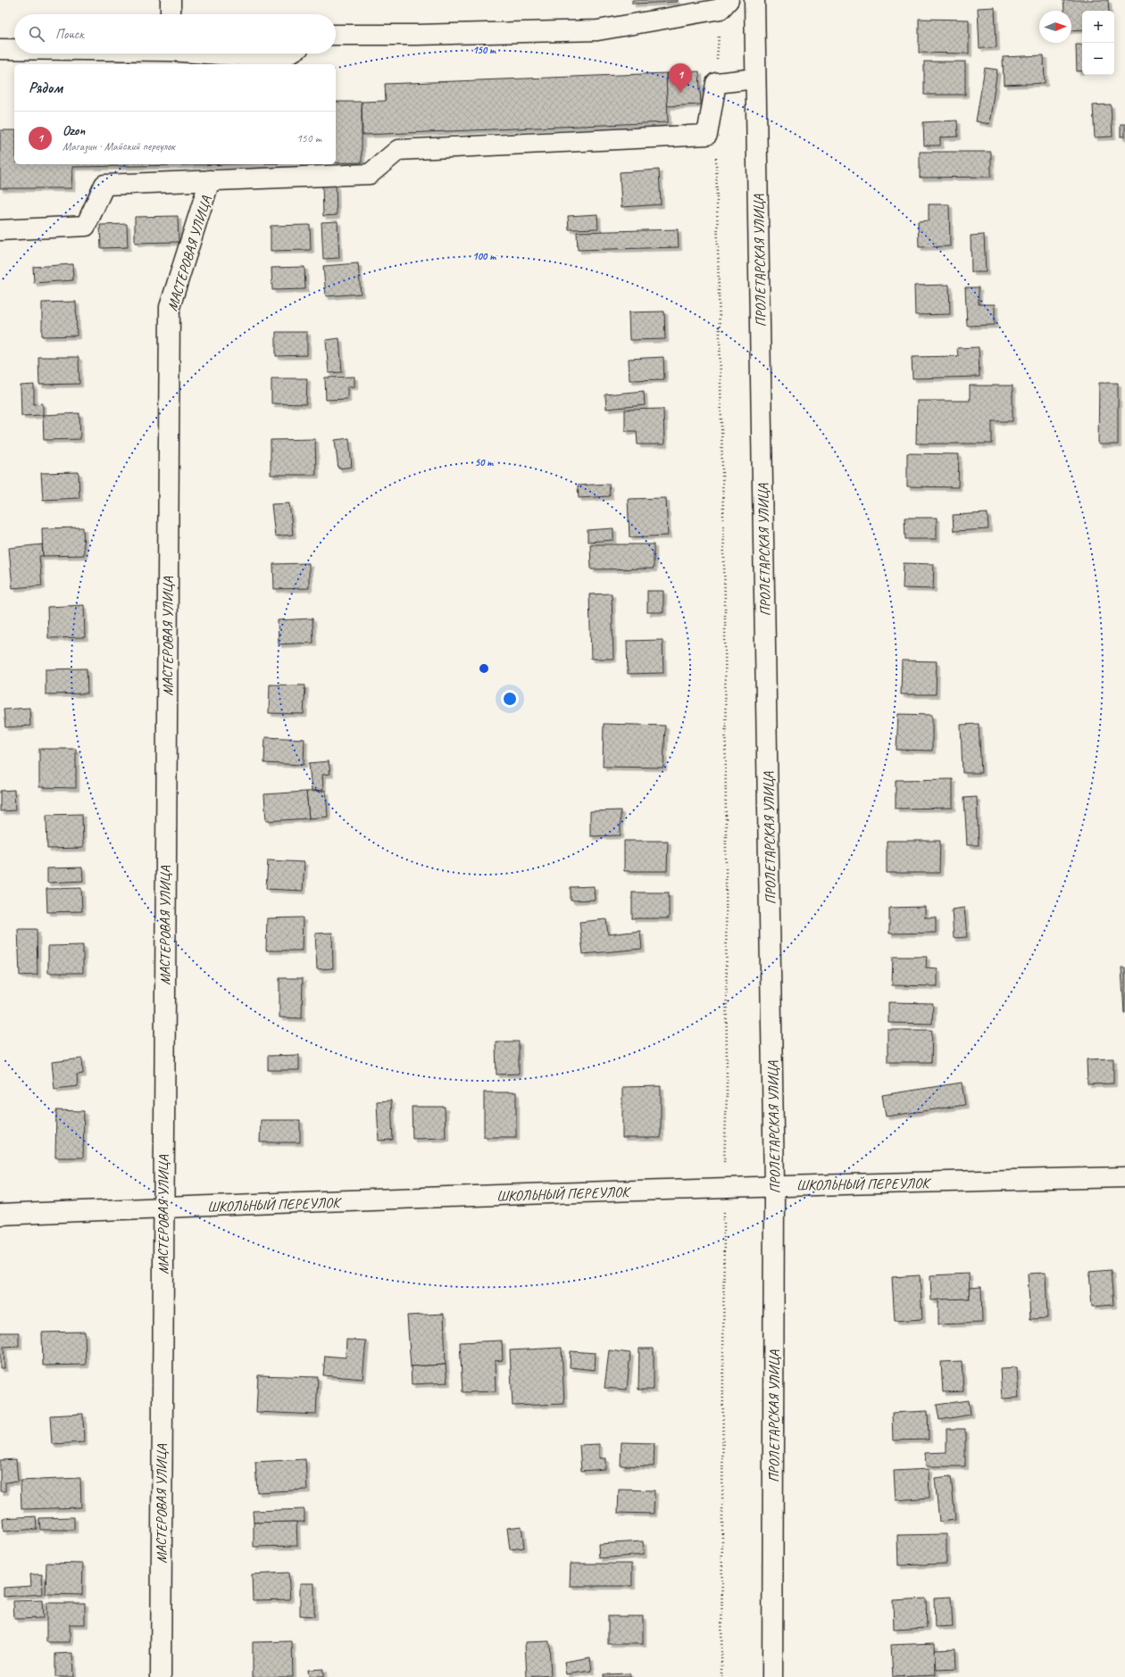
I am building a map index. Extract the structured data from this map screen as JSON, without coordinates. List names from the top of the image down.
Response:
{
  "streets": {
    "street": ["МАСТЕРОВАЯ УЛИЦА", "ПРОЛЕТАРСКАЯ УЛИЦА", "ШКОЛЬНЫЙ ПЕРЕУЛОК"]
  },
  "crossings": [
    ["МАСТЕРОВАЯ УЛИЦА", "ШКОЛЬНЫЙ ПЕРЕУЛОК"],
    ["ПРОЛЕТАРСКАЯ УЛИЦА", "ШКОЛЬНЫЙ ПЕРЕУЛОК"]
  ],
  "north": "right",
  "page": {
    "map_buttons": ["+", "−"],
    "search": "Поиск",
    "pins": "1",
    "heading": "Рядом",
    "list": [
      {
        "mark": "1",
        "name": "Ozon",
        "note": "Магазин · Майский переулок",
        "value": "150 m"
      }
    ]
  },
  "rings": ["150 m", "100 m", "50 m"]
}
